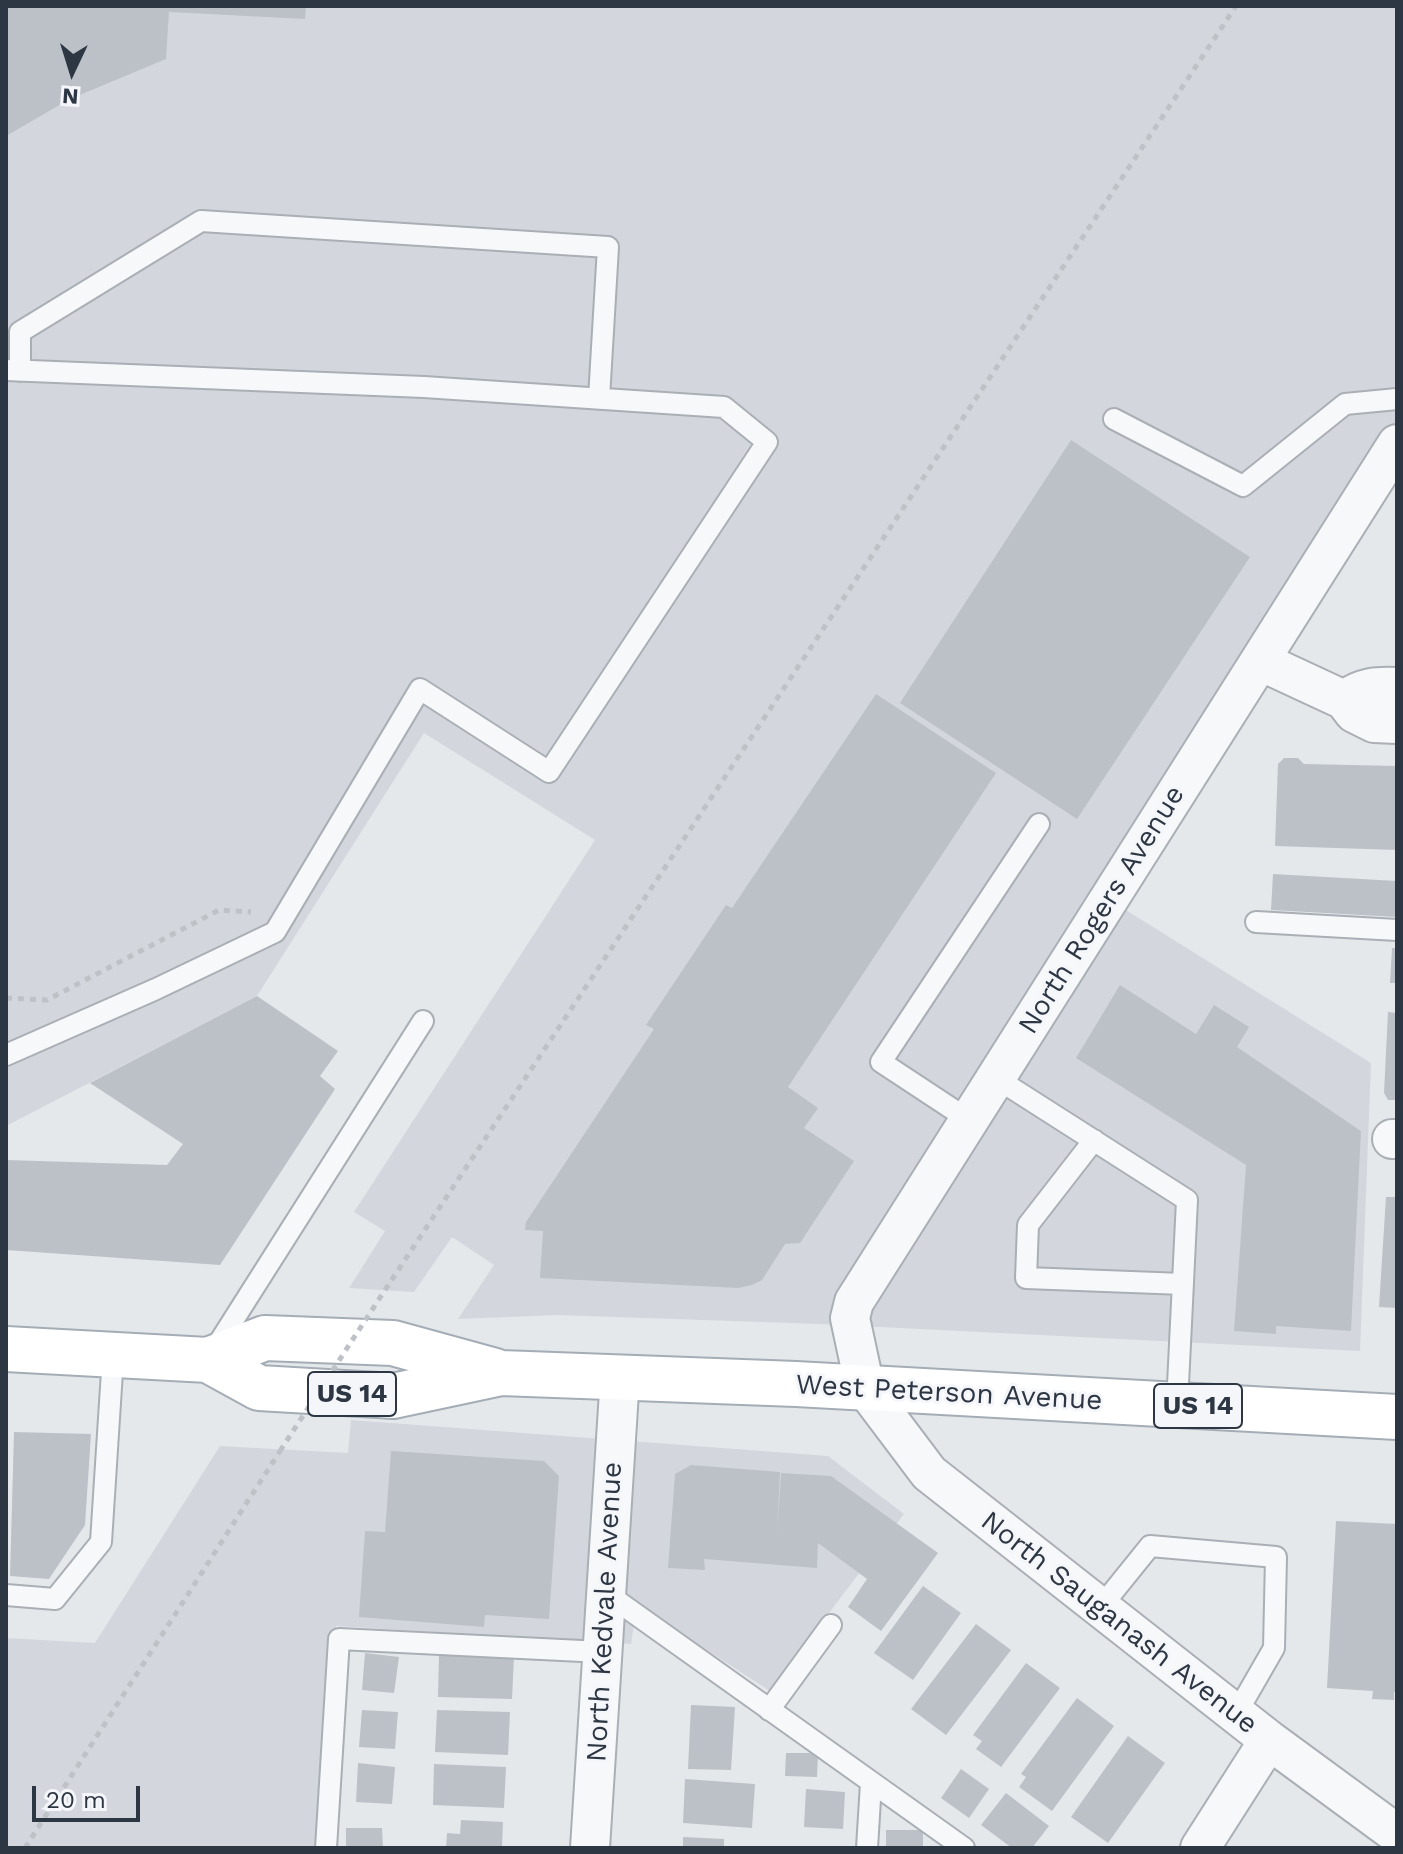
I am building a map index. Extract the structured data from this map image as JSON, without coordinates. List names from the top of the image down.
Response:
{
  "streets": {
    "main road": ["West Peterson Avenue", "US 14"],
    "street": ["North Rogers Avenue", "North Kedvale Avenue", "North Sauganash Avenue"]
  },
  "crossings": [
    ["North Rogers Avenue", "West Peterson Avenue"],
    ["North Rogers Avenue", "North Sauganash Avenue"],
    ["West Peterson Avenue", "North Kedvale Avenue"],
    ["West Peterson Avenue", "North Sauganash Avenue"]
  ],
  "scale_bar": "20 m",
  "north": "bottom"
}
